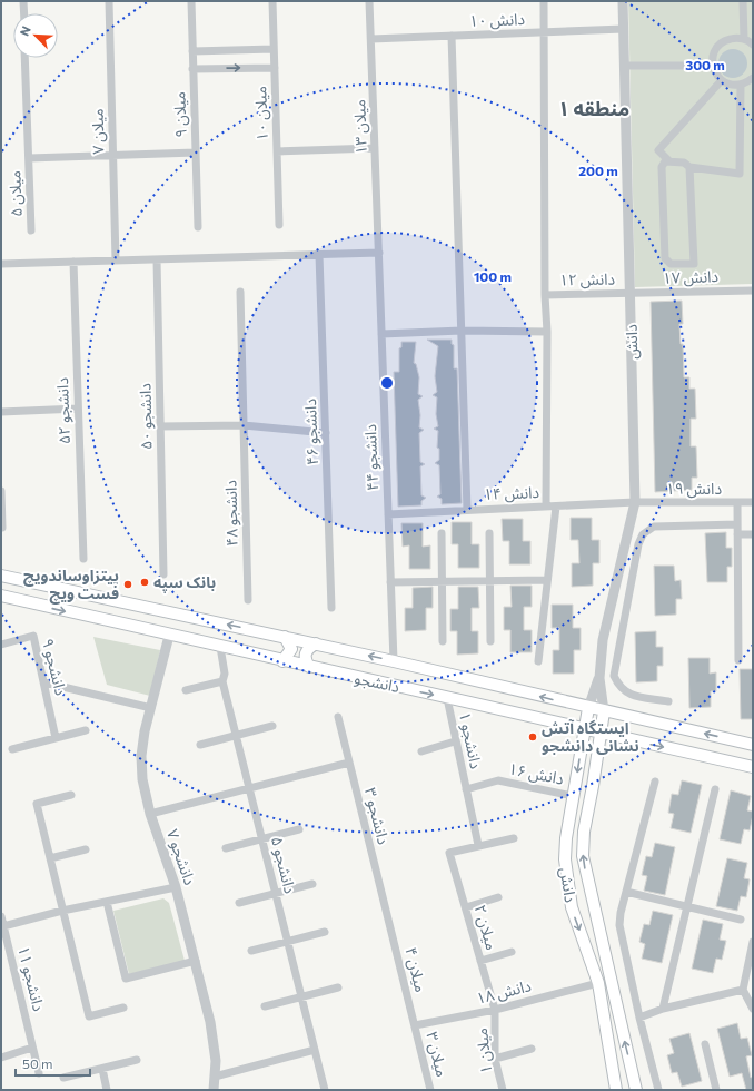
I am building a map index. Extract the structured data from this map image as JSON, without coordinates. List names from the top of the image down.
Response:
{
  "streets": {
    "main road": ["دانش", "دانشجو"],
    "street": [
      "دانش ۱۰",
      "میلان ۱۰",
      "میلان ۹",
      "میلان ۱۳",
      "میلان ۷",
      "میلان ۵",
      "دانش ۱۷",
      "دانش ۱۲",
      "دانشجو ۵۲",
      "دانشجو ۵۰",
      "دانشجو ۴۶",
      "دانشجو ۴۴",
      "دانش ۱۹",
      "دانش ۱۴",
      "دانشجو ۴۸",
      "دانشجو ۹",
      "دانشجو ۱",
      "دانش ۱۶",
      "دانشجو ۳",
      "دانشجو ۷",
      "دانشجو ۵",
      "میلان ۲",
      "میلان ۴",
      "دانشجو ۱۱",
      "دانش ۱۸",
      "میلان ۱",
      "میلان ۳"
    ]
  },
  "crossings": [
    ["دانش ۱۰", "میلان ۱۳"],
    ["دانش ۱۰", "دانش"],
    ["میلان ۱۳", "دانشجو ۴۴"],
    ["دانش ۱۷", "دانش ۱۲"],
    ["دانش ۱۷", "دانش"],
    ["دانش ۱۲", "دانش"],
    ["دانش", "دانش ۱۹"],
    ["دانش", "دانش ۱۴"],
    ["دانش", "دانشجو"],
    ["دانش", "دانش ۱۶"],
    ["دانش", "دانش ۱۸"],
    ["دانشجو ۴۴", "دانش ۱۴"],
    ["دانشجو ۴۴", "دانشجو"],
    ["دانش ۱۹", "دانش ۱۴"],
    ["دانشجو", "دانشجو ۱"],
    ["دانشجو", "دانشجو ۷"],
    ["دانشجو", "دانشجو ۵"],
    ["دانشجو ۱", "دانش ۱۶"],
    ["دانشجو ۳", "میلان ۴"],
    ["میلان ۲", "دانش ۱۸"],
    ["میلان ۲", "میلان ۱"],
    ["میلان ۴", "دانش ۱۸"],
    ["میلان ۴", "میلان ۳"],
    ["دانش ۱۸", "میلان ۱"],
    ["دانش ۱۸", "میلان ۳"]
  ],
  "districts": ["منطقه ۱"],
  "places": ["بانک سپه", "پیتزاوساندویچ فست ویچ", "ایستگاه آتش نشانی دانشجو"],
  "scale_bar": "50 m",
  "north": "top left",
  "rings": ["300 m", "200 m", "100 m"]
}
